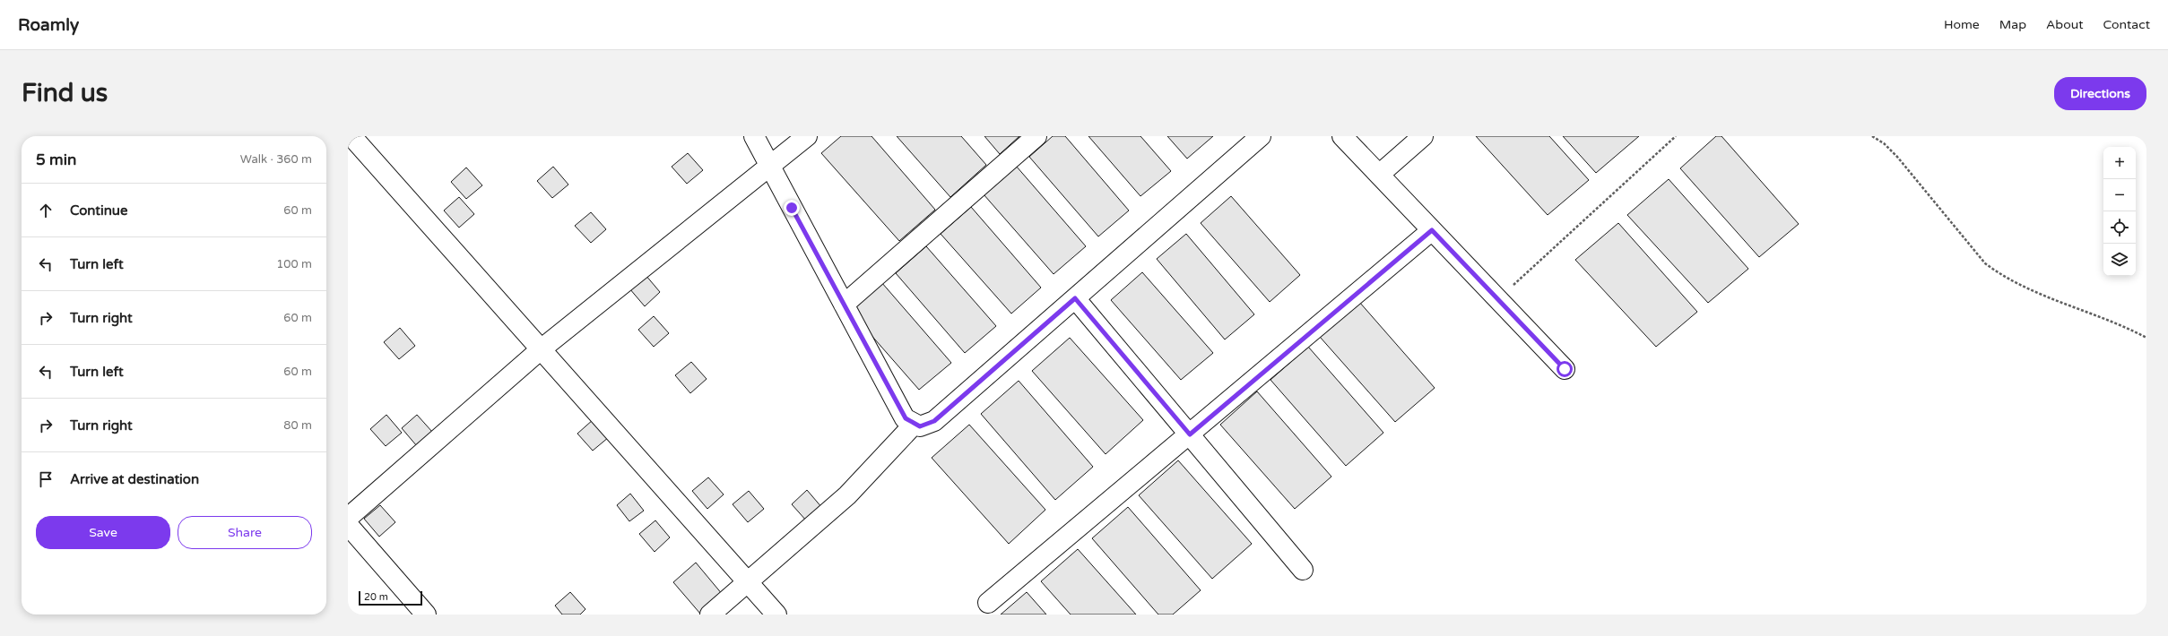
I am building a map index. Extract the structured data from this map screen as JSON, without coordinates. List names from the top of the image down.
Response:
{
  "scale_bar": "20 m",
  "page": {
    "header": "Roamly",
    "nav": [
      "Home",
      "Map",
      "About",
      "Contact"
    ],
    "buttons": [
      "Directions",
      ["Save", "Share"]
    ],
    "title": "Find us",
    "heading": ["5 min", "Walk · 360 m"],
    "map_buttons": ["+", "−"],
    "list": [
      ["Continue", "60 m"],
      ["Turn left", "100 m"],
      ["Turn right", "60 m"],
      ["Turn left", "60 m"],
      ["Turn right", "80 m"],
      "Arrive at destination"
    ],
    "scale": "20 m"
  }
}
